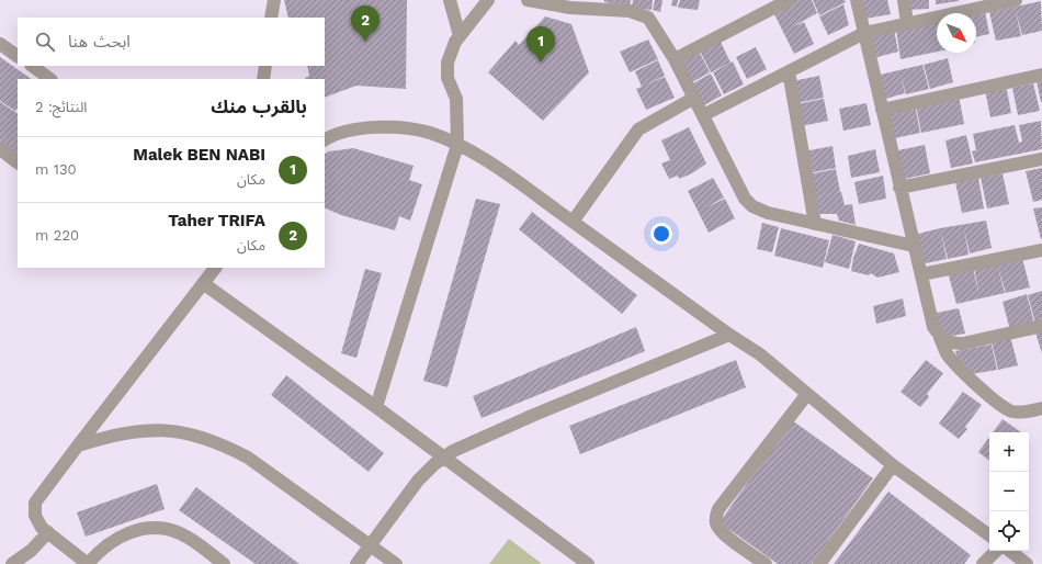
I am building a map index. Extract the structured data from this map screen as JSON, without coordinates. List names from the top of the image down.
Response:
{
  "north": "bottom right",
  "page": {
    "pins": ["2", "1"],
    "search": "ابحث هنا",
    "heading": ["بالقرب منك", "النتائج: 2"],
    "list": [
      {
        "mark": "1",
        "name": "Malek BEN NABI",
        "note": "مكان",
        "value": "130 m"
      },
      {
        "mark": "2",
        "name": "Taher TRIFA",
        "note": "مكان",
        "value": "220 m"
      }
    ],
    "map_buttons": ["+", "−"]
  }
}
